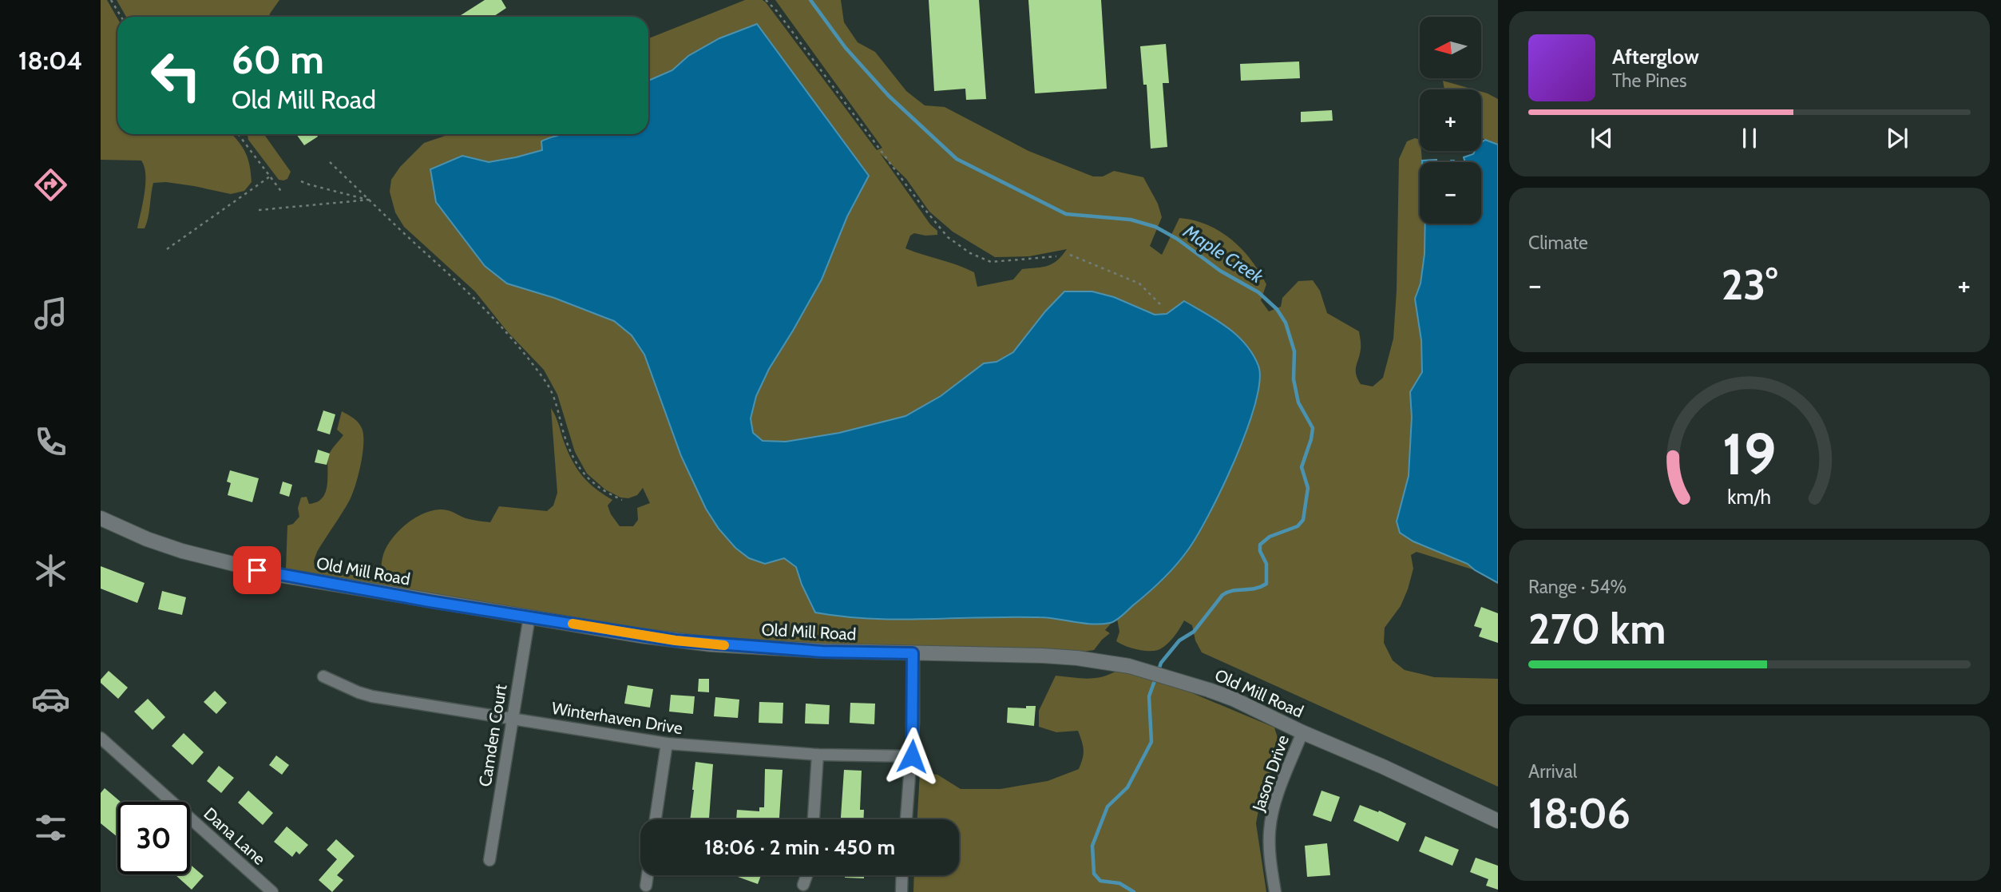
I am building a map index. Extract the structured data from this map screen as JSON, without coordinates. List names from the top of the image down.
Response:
{
  "streets": {
    "street": [
      "Old Mill Road",
      "Winterhaven Drive",
      "Camden Court",
      "Jason Drive",
      "Dana Lane"
    ]
  },
  "crossings": [
    ["Old Mill Road", "Camden Court"],
    ["Old Mill Road", "Jason Drive"],
    ["Winterhaven Drive", "Camden Court"]
  ],
  "water": ["Maple Creek"],
  "north": "left",
  "page": {
    "tabs": "18:04",
    "map_buttons": ["+", "−"],
    "turn": ["60 m", "Old Mill Road"],
    "song": ["Afterglow", "The Pines"],
    "tile": [
      "Climate",
      ["Range · 54%", "270 km"],
      ["Arrival", "18:06"]
    ],
    "heat": ["−", "23°", "+"],
    "limit": "30",
    "trip": "18:06 · 2 min · 450 m",
    "gauge": ["19", "km/h"]
  }
}
